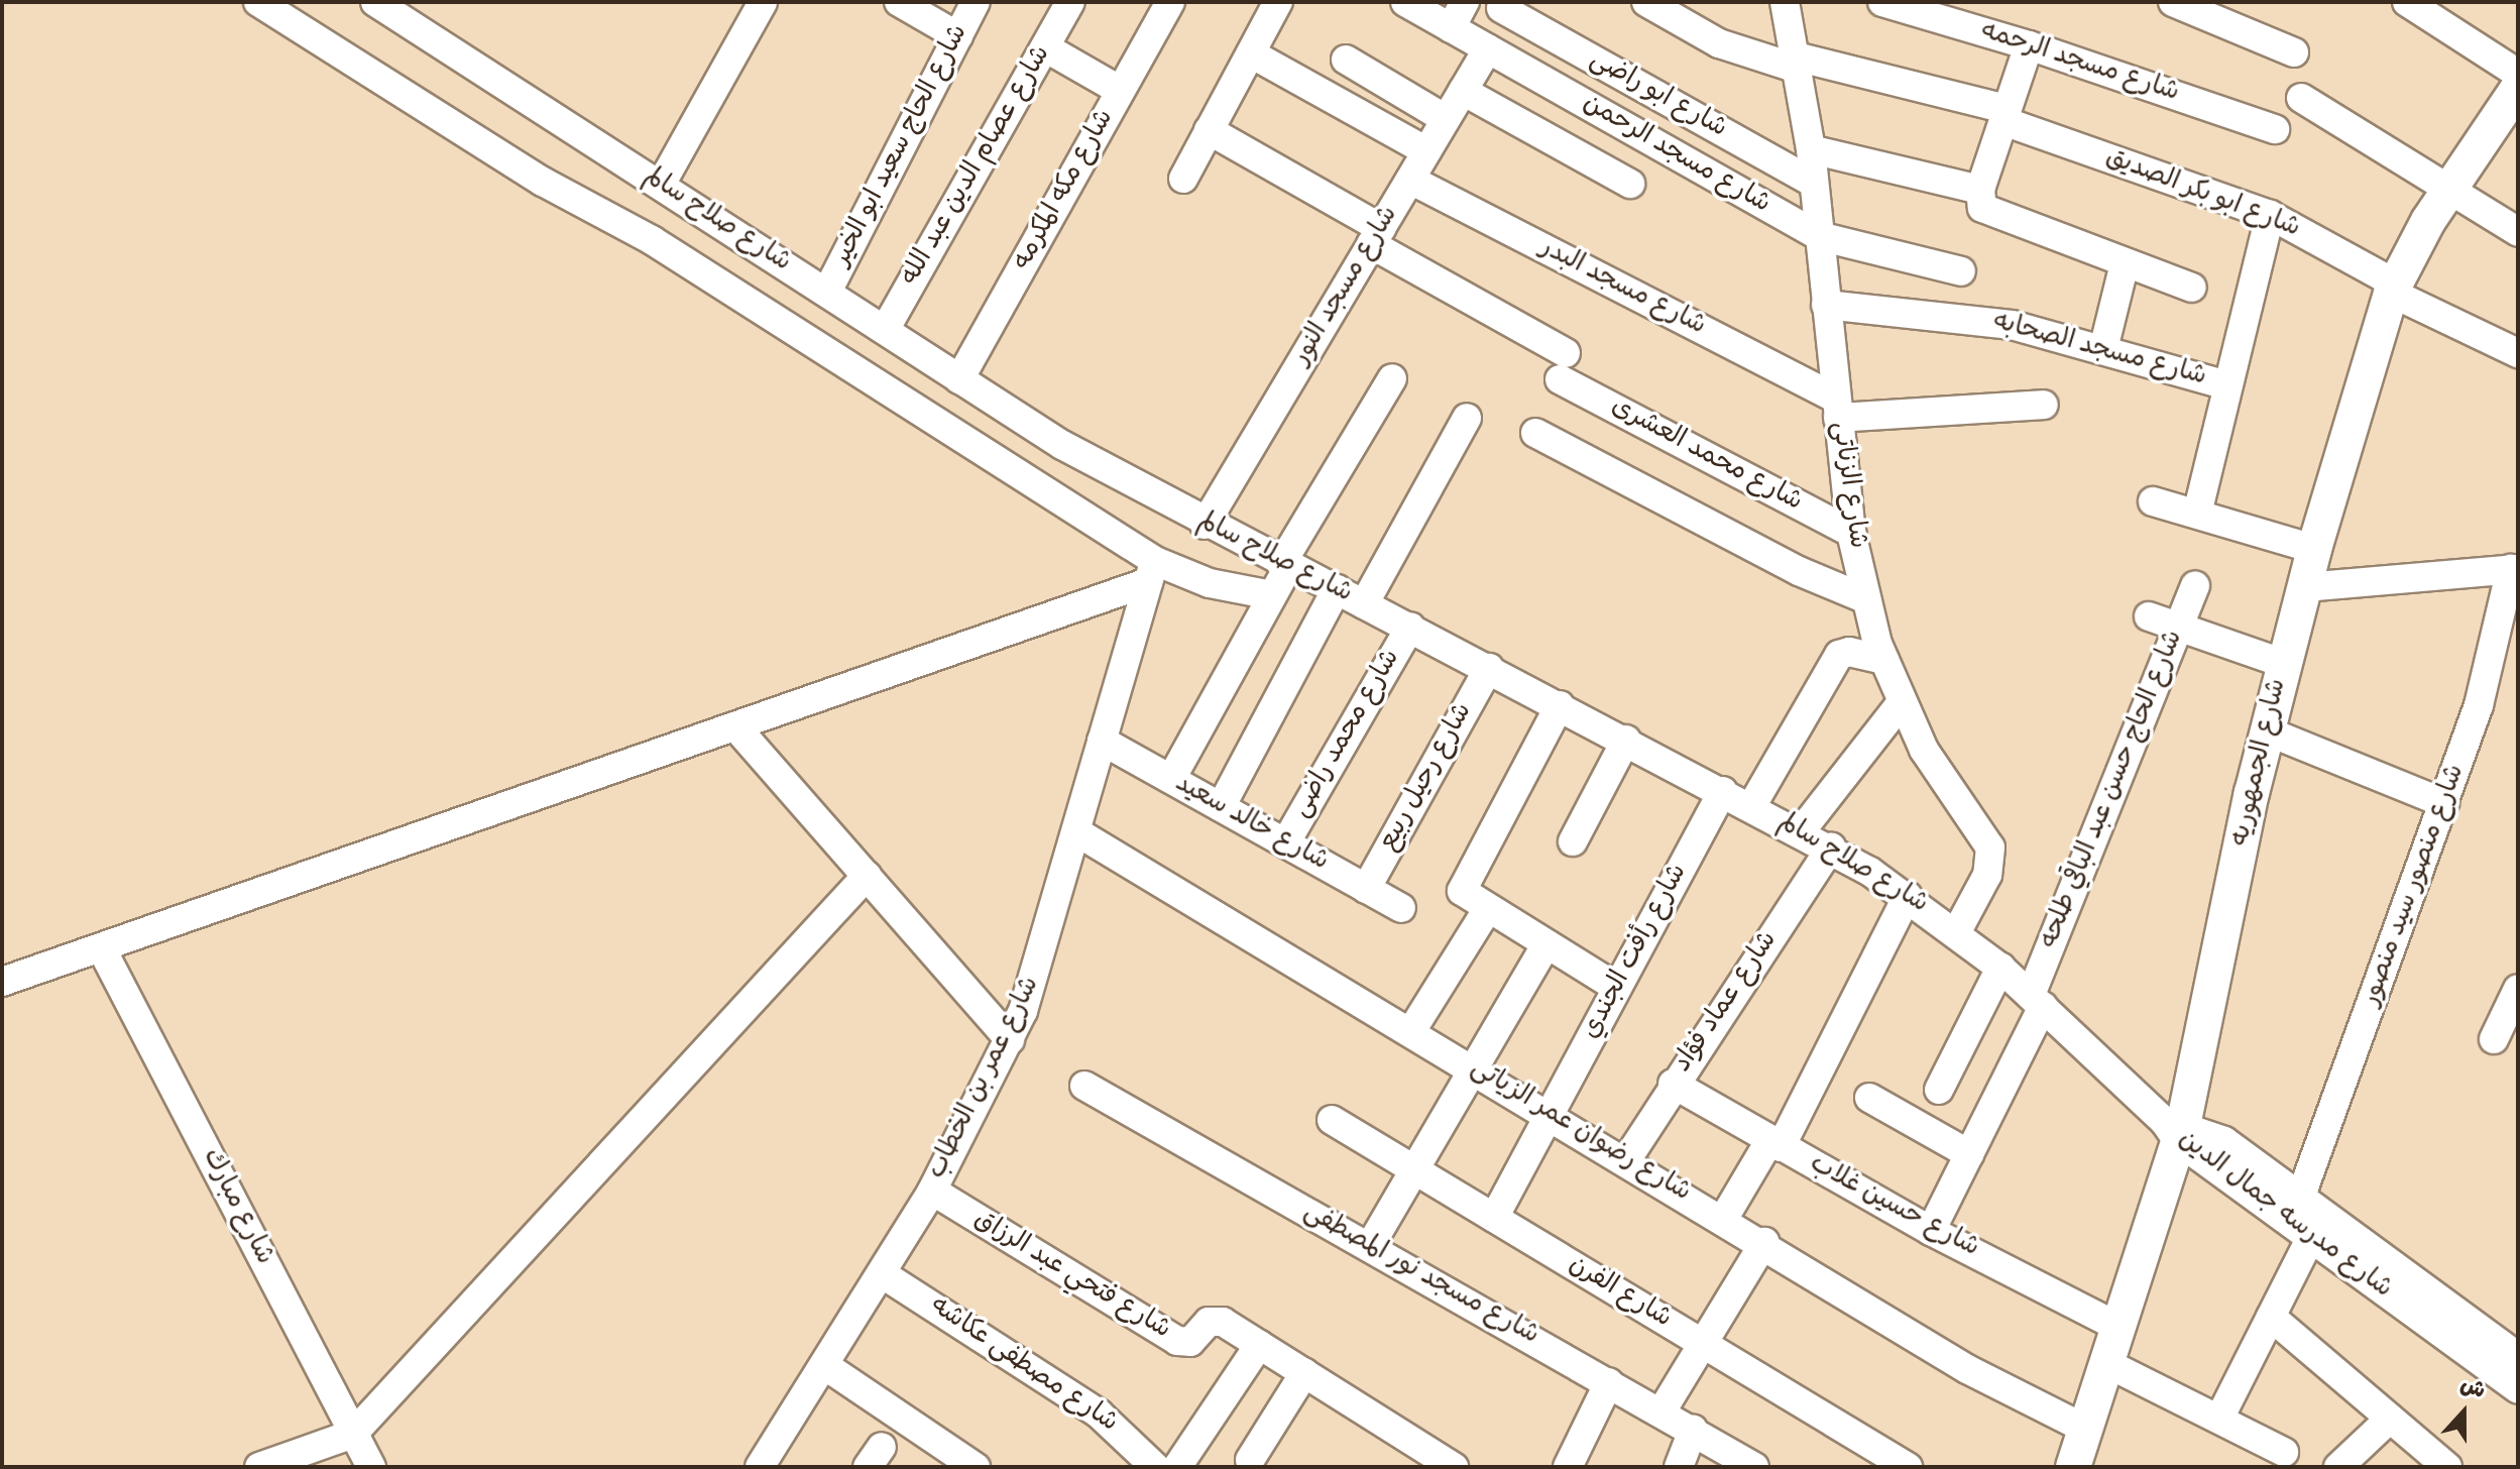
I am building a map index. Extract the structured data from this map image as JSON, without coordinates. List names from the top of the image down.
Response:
{
  "streets": {
    "main road": ["شارع الجمهوريه"],
    "street": [
      "شارع مسجد الرحمه",
      "شارع ابو راضى",
      "شارع الحاج سعيد ابو الخير",
      "شارع مسجد الرحمن",
      "شارع عصام الدين عبد الله",
      "شارع مكه المكرمه",
      "شارع ابو بكر الصديق",
      "شارع صلاح سالم",
      "شارع مسجد النور",
      "شارع مسجد البدر",
      "شارع مسجد الصحابه",
      "شارع محمد العشرى",
      "شارع الزناتى",
      "شارع محمد راضى",
      "شارع رحيل ربيع",
      "شارع الحاج حسن عبد الباقي طلحه",
      "شارع خالد سعيد",
      "شارع منصور سيد منصور",
      "شارع رأفت الجندي",
      "شارع عماد فؤاد",
      "شارع عمر بن الخطاب",
      "شارع رضوان عمر الزياتى",
      "شارع مبارك",
      "شارع حسين غلاب",
      "شارع مدرسه جمال الدين",
      "شارع مسجد نور المصطفى",
      "شارع فتحي عبد الرزاق",
      "شارع الفرن",
      "شارع مصطفى عكاشه"
    ]
  },
  "crossings": [
    ["شارع ابو راضى", "شارع الزناتى"],
    ["شارع الحاج سعيد ابو الخير", "شارع صلاح سالم"],
    ["شارع مسجد الرحمن", "شارع مسجد النور"],
    ["شارع مسجد الرحمن", "شارع الزناتى"],
    ["شارع عصام الدين عبد الله", "شارع صلاح سالم"],
    ["شارع مكه المكرمه", "شارع صلاح سالم"],
    ["شارع ابو بكر الصديق", "شارع الزناتى"],
    ["شارع ابو بكر الصديق", "شارع الجمهوريه"],
    ["شارع صلاح سالم", "شارع مسجد النور"],
    ["شارع صلاح سالم", "شارع الزناتى"],
    ["شارع صلاح سالم", "شارع محمد راضى"],
    ["شارع صلاح سالم", "شارع الجمهوريه"],
    ["شارع صلاح سالم", "شارع رحيل ربيع"],
    ["شارع صلاح سالم", "شارع الحاج حسن عبد الباقي طلحه"],
    ["شارع صلاح سالم", "شارع رأفت الجندي"],
    ["شارع صلاح سالم", "شارع عماد فؤاد"],
    ["شارع صلاح سالم", "شارع مدرسه جمال الدين"],
    ["شارع مسجد النور", "شارع مسجد البدر"],
    ["شارع مسجد النور", "شارع محمد العشرى"],
    ["شارع مسجد البدر", "شارع الزناتى"],
    ["شارع مسجد الصحابه", "شارع الزناتى"],
    ["شارع محمد العشرى", "شارع الزناتى"],
    ["شارع محمد راضى", "شارع خالد سعيد"],
    ["شارع الجمهوريه", "شارع رضوان عمر الزياتى"],
    ["شارع الجمهوريه", "شارع حسين غلاب"],
    ["شارع الجمهوريه", "شارع مدرسه جمال الدين"],
    ["شارع رحيل ربيع", "شارع خالد سعيد"],
    ["شارع الحاج حسن عبد الباقي طلحه", "شارع حسين غلاب"],
    ["شارع خالد سعيد", "شارع عمر بن الخطاب"],
    ["شارع منصور سيد منصور", "شارع مدرسه جمال الدين"],
    ["شارع رأفت الجندي", "شارع رضوان عمر الزياتى"],
    ["شارع رأفت الجندي", "شارع الفرن"],
    ["شارع عماد فؤاد", "شارع رضوان عمر الزياتى"],
    ["شارع عماد فؤاد", "شارع حسين غلاب"],
    ["شارع عمر بن الخطاب", "شارع رضوان عمر الزياتى"],
    ["شارع عمر بن الخطاب", "شارع فتحي عبد الرزاق"],
    ["شارع عمر بن الخطاب", "شارع مصطفى عكاشه"]
  ],
  "north": "top"
}
